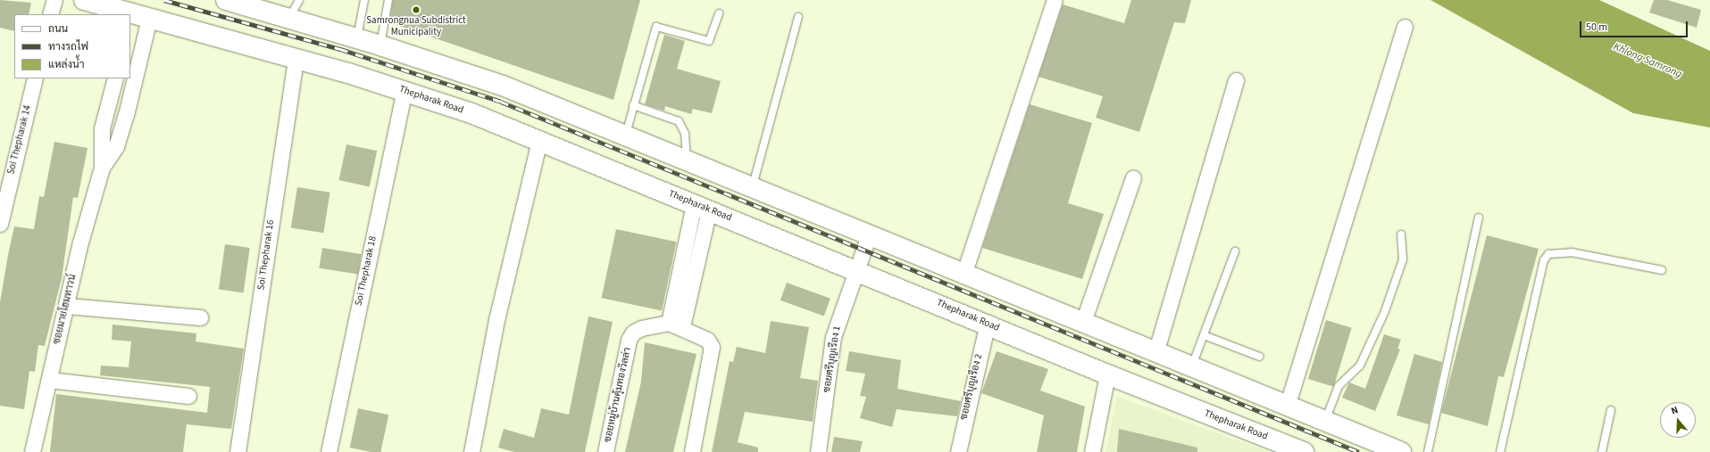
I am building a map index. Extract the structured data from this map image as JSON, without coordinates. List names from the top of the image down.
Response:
{
  "streets": {
    "main road": ["Thepharak Road"],
    "street": [
      "Soi Thepharak 14",
      "Soi Thepharak 16",
      "Soi Thepharak 18",
      "ซอยมายโฮมทาวน์",
      "ซอยศรีบุญเรือง 1",
      "ซอยศรีบุญเรือง 2",
      "ซอยหมู่บ้านคุ้มทองวิลล่า"
    ]
  },
  "crossings": [
    ["Thepharak Road", "Soi Thepharak 16"],
    ["Thepharak Road", "Soi Thepharak 18"],
    ["Thepharak Road", "ซอยศรีบุญเรือง 1"],
    ["Thepharak Road", "ซอยศรีบุญเรือง 2"]
  ],
  "water": ["Khlong Samrong"],
  "places": ["Samrongnua Subdistrict Municipality"],
  "legend": ["ถนน", "ทางรถไฟ", "แหล่งน้ำ"],
  "scale_bar": "50 m",
  "north": "top"
}
